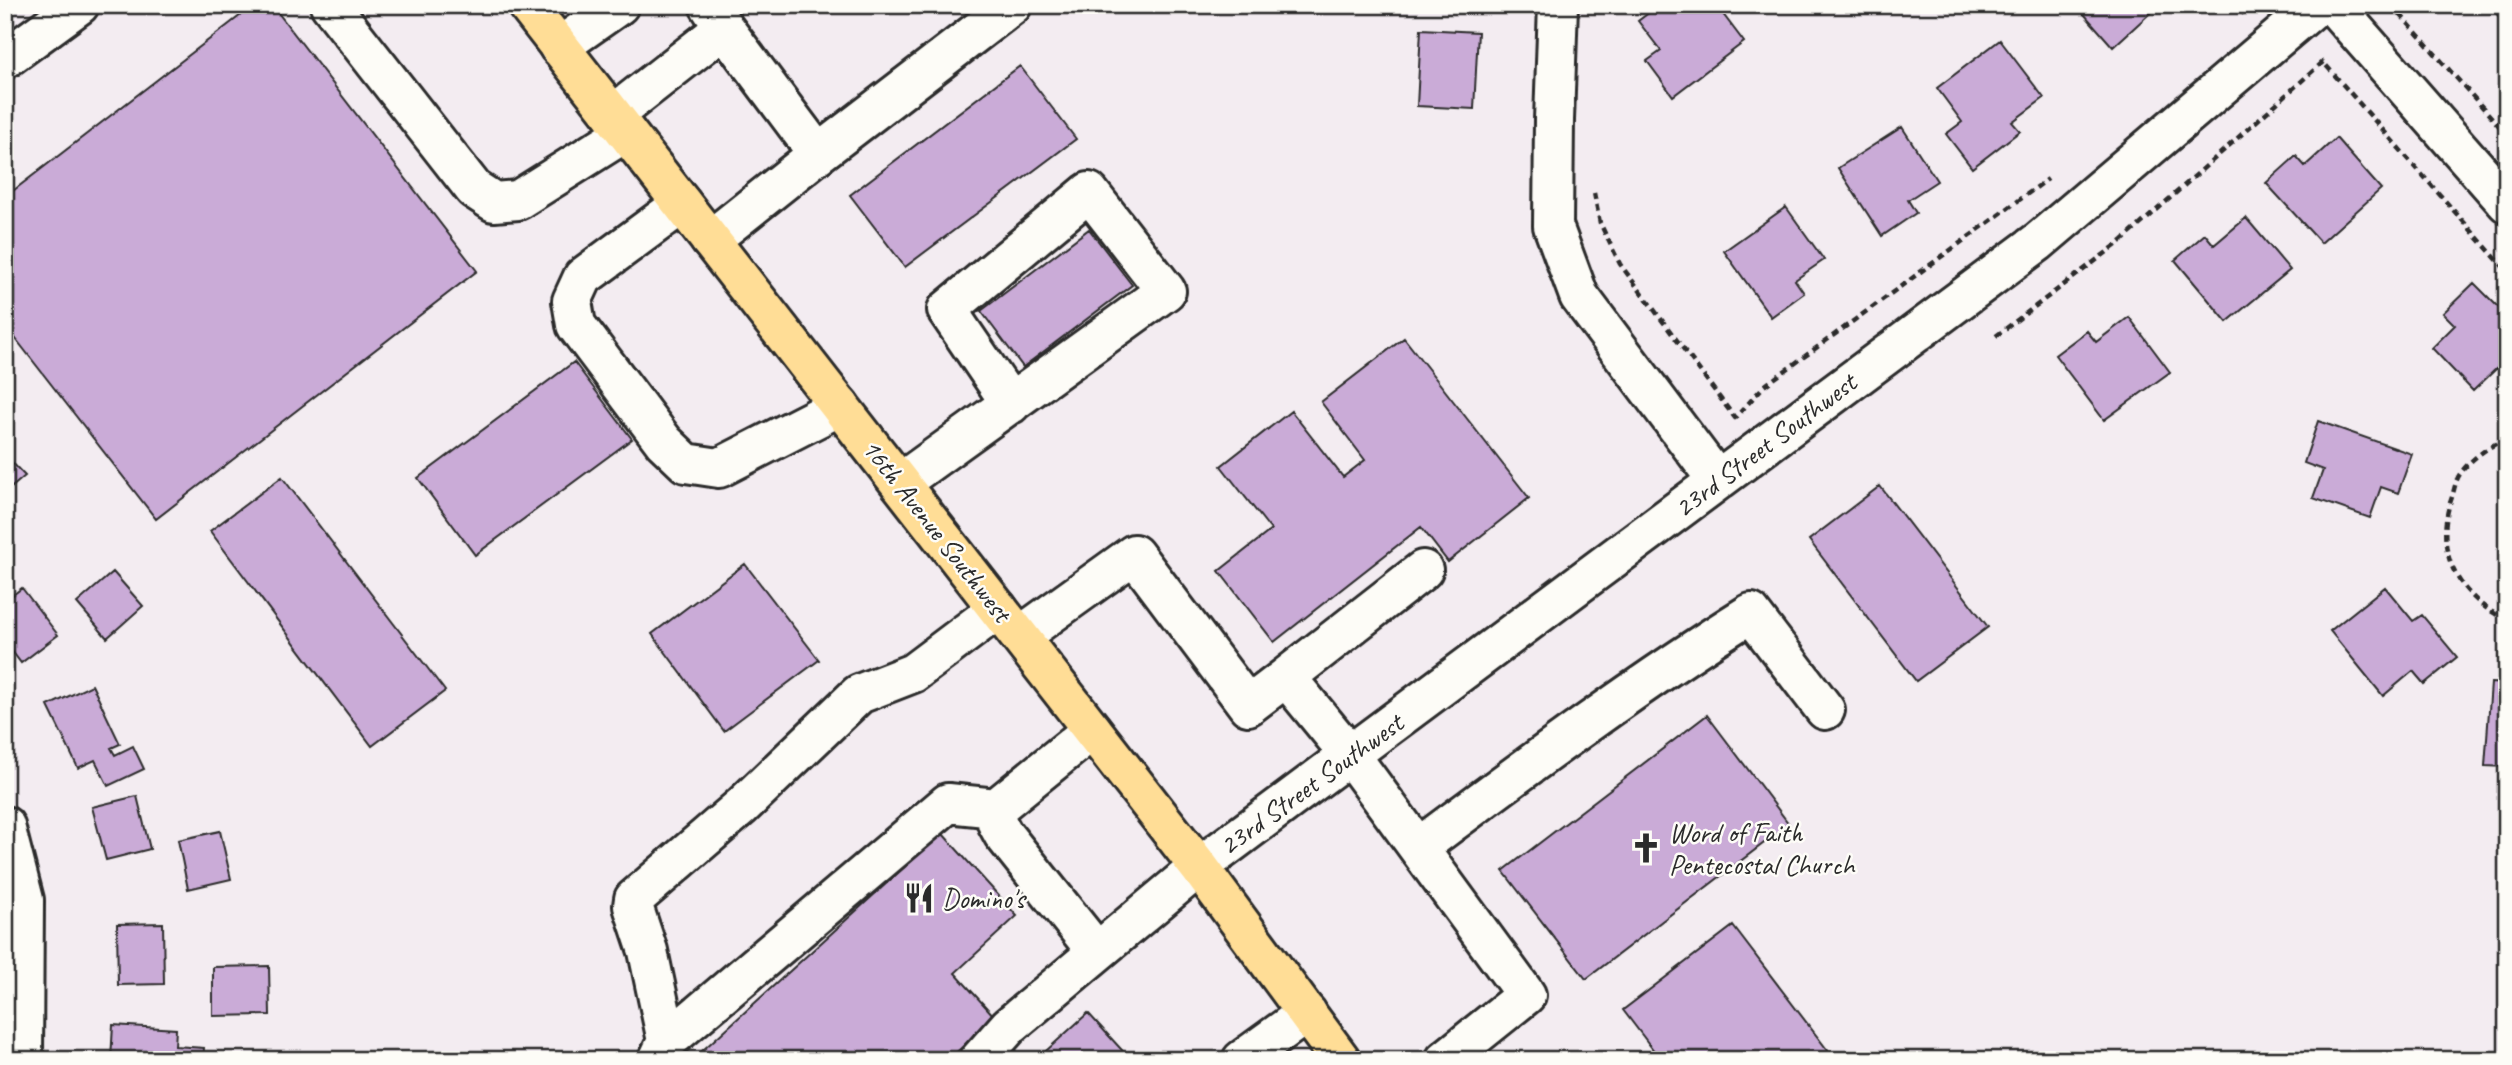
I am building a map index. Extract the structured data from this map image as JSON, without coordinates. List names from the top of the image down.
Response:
{
  "streets": {
    "main road": ["16th Avenue Southwest"],
    "street": ["23rd Street Southwest"]
  },
  "crossings": [
    ["23rd Street Southwest", "16th Avenue Southwest"]
  ],
  "places": {
    "church": ["Word of Faith Pentecostal Church"],
    "restaurant": ["Domino's"]
  }
}
